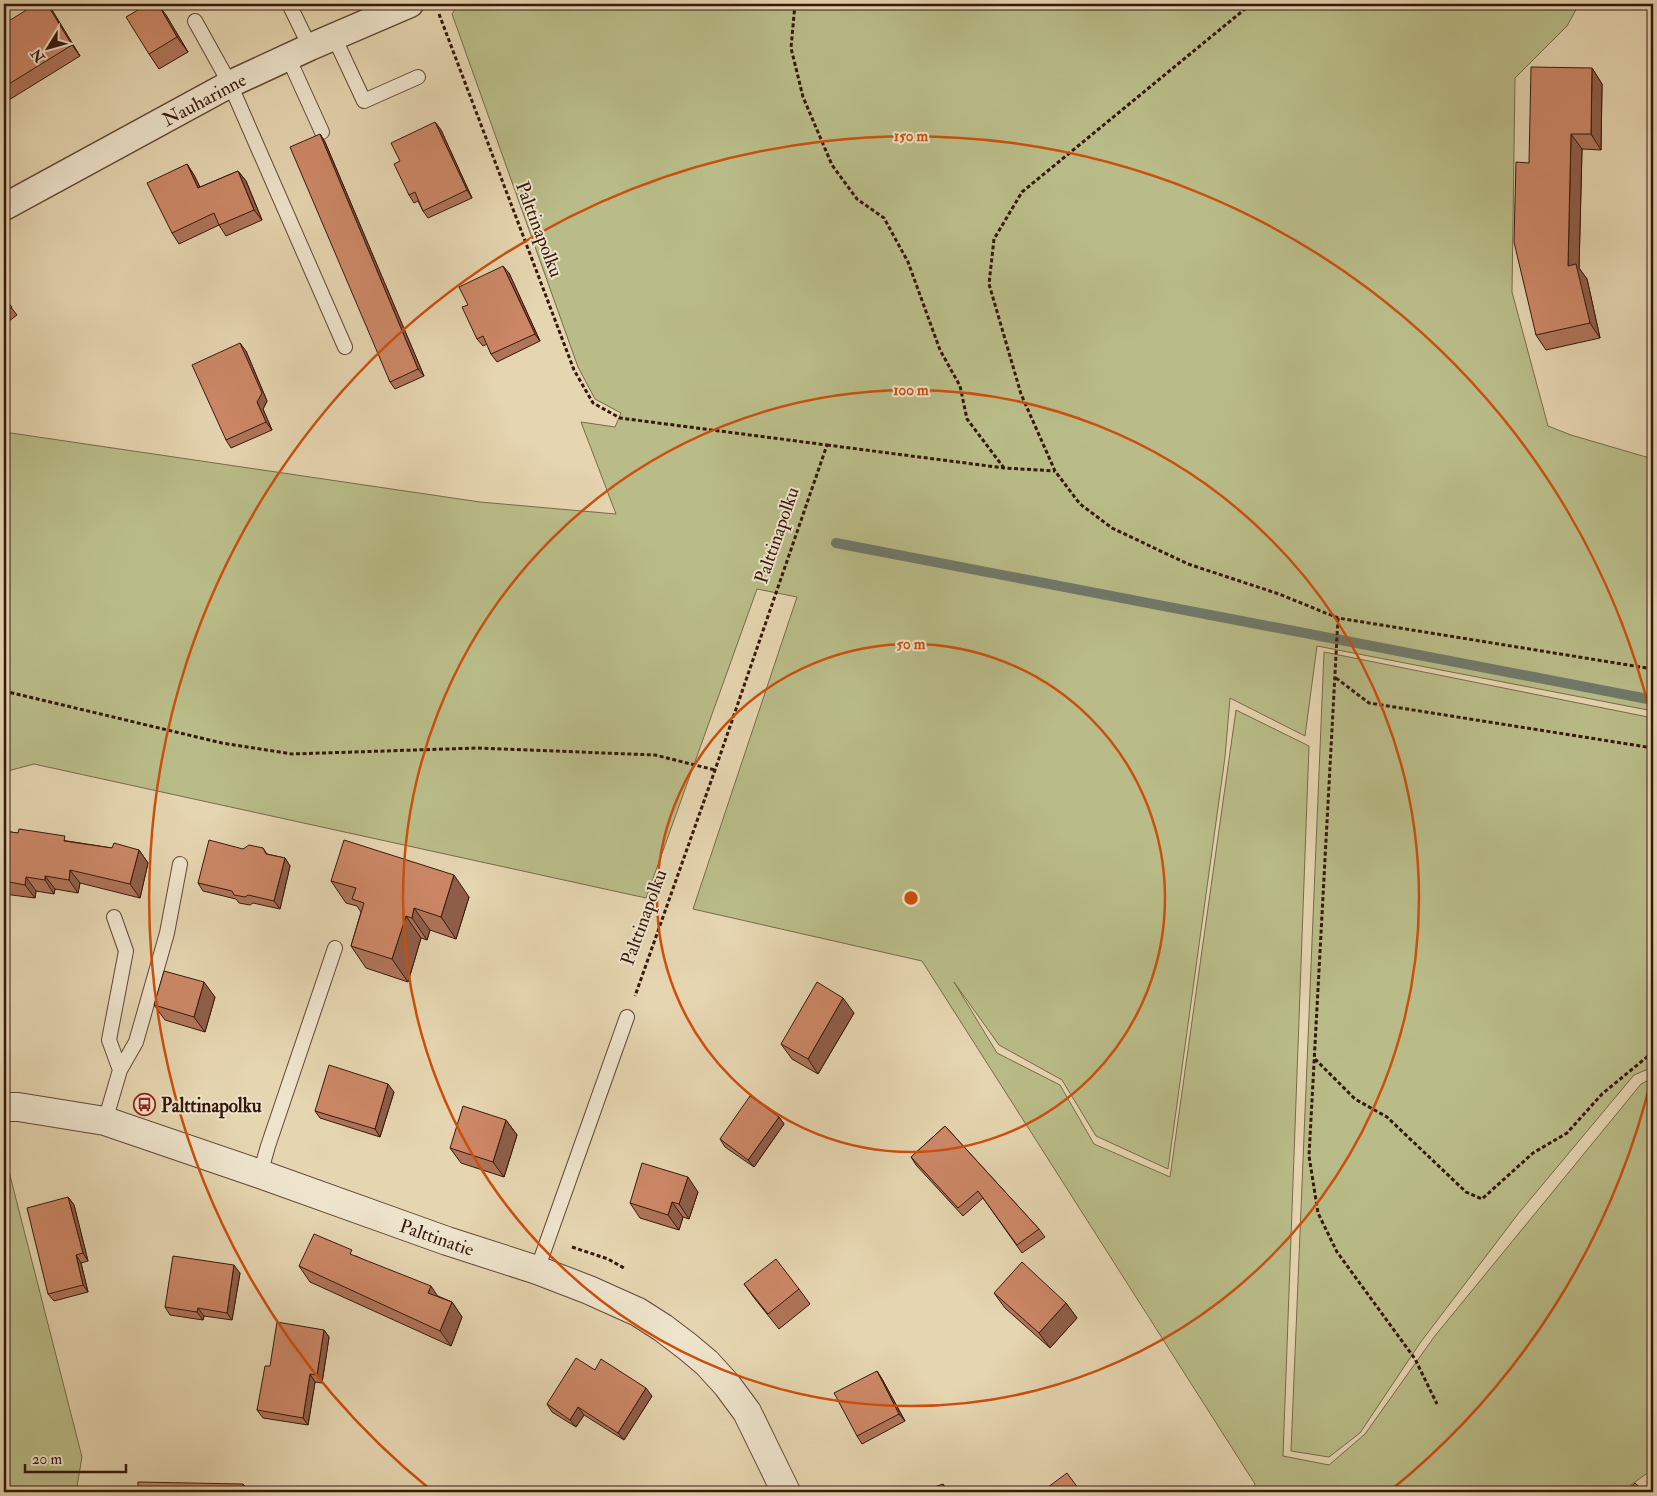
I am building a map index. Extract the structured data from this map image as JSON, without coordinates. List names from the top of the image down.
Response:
{
  "streets": {
    "street": ["Nauharinne", "Palttinatie"],
    "path": ["Palttinapolku"]
  },
  "places": {
    "bus stop": ["Palttinapolku"]
  },
  "scale_bar": "20 m",
  "north": "bottom left",
  "rings": ["150 m", "100 m", "50 m"]
}
